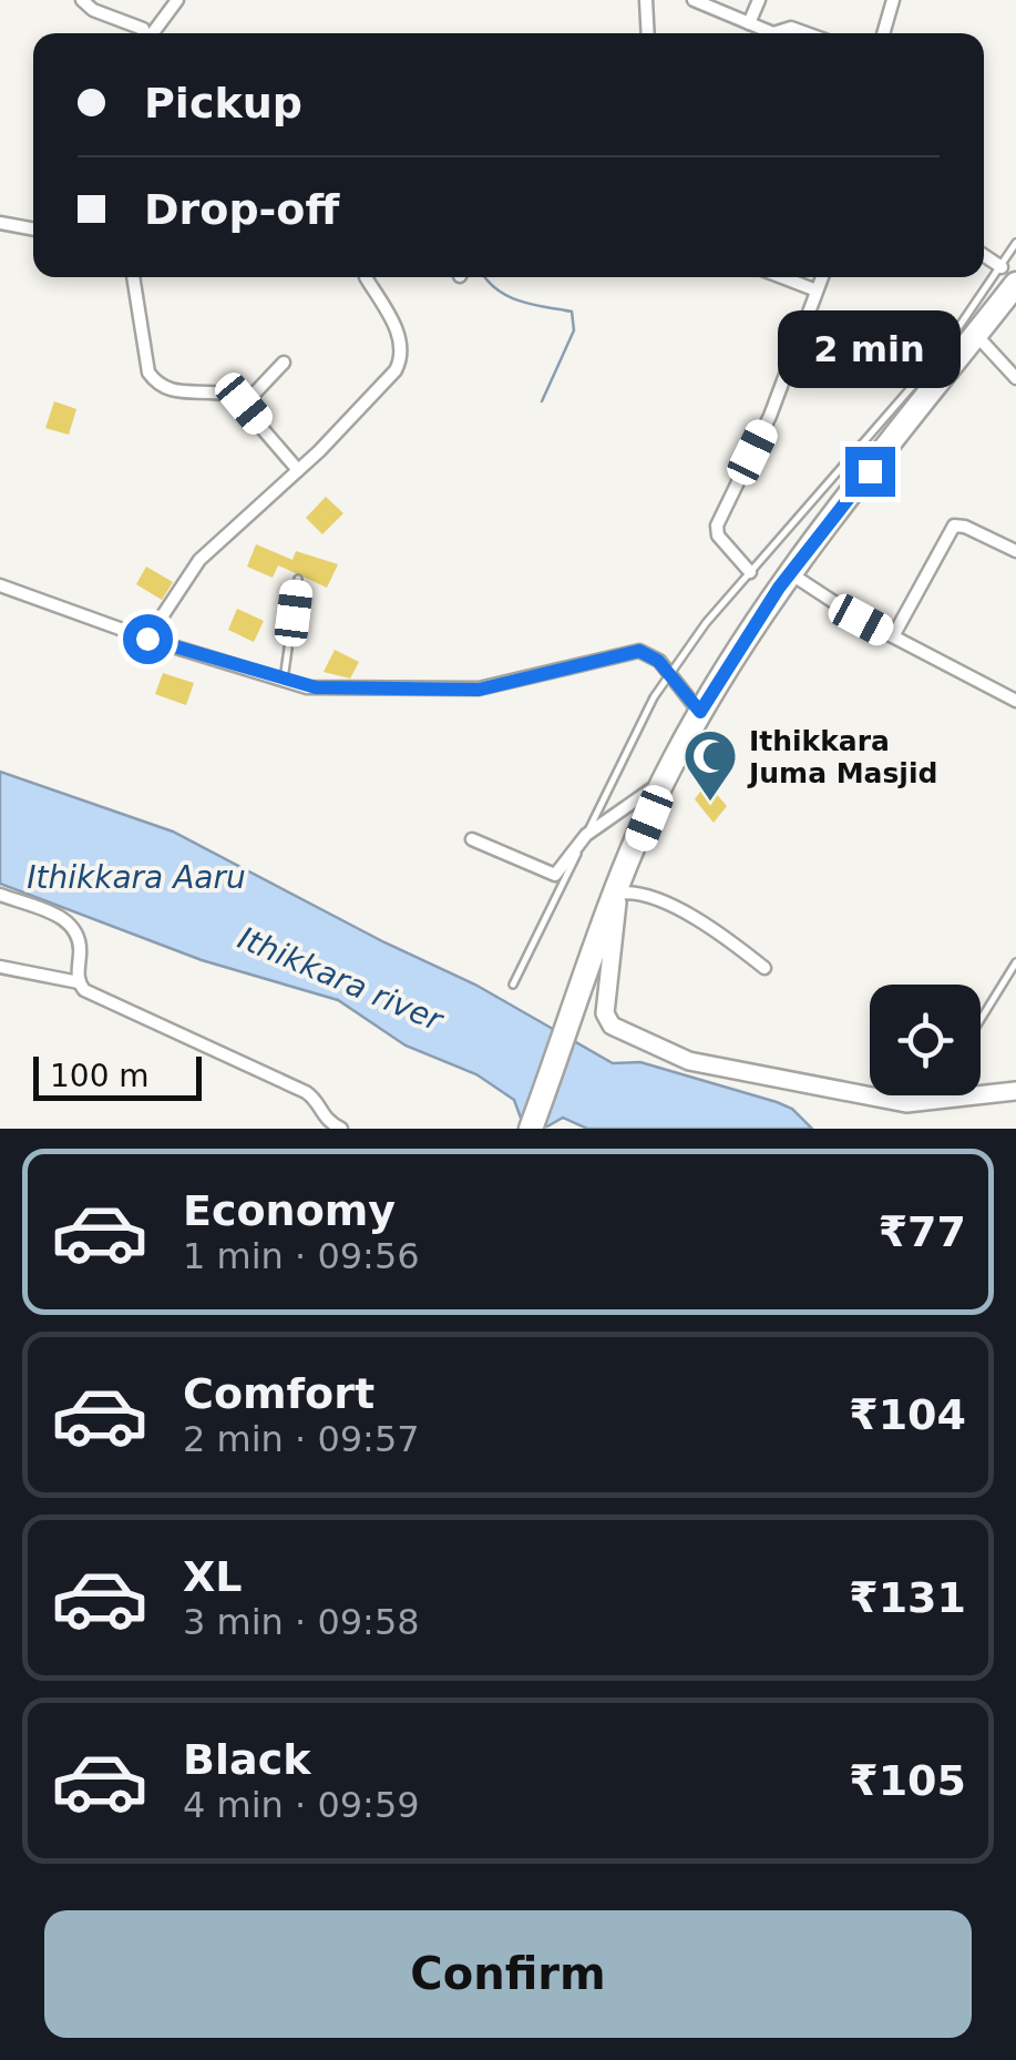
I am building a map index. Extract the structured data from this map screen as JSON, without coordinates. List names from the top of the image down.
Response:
{
  "water": ["Ithikkara Aaru", "Ithikkara river"],
  "places": {
    "mosque": ["Ithikkara Juma Masjid"]
  },
  "scale_bar": "100 m",
  "page": {
    "banner": ["Pickup", "Drop-off"],
    "bubble": "2 min",
    "scale": "100 m",
    "list": [
      {
        "name": "Economy",
        "note": "1 min · 09:56",
        "value": "₹77"
      },
      {
        "name": "Comfort",
        "note": "2 min · 09:57",
        "value": "₹104"
      },
      {
        "name": "XL",
        "note": "3 min · 09:58",
        "value": "₹131"
      },
      {
        "name": "Black",
        "note": "4 min · 09:59",
        "value": "₹105"
      }
    ],
    "buttons": "Confirm"
  }
}
